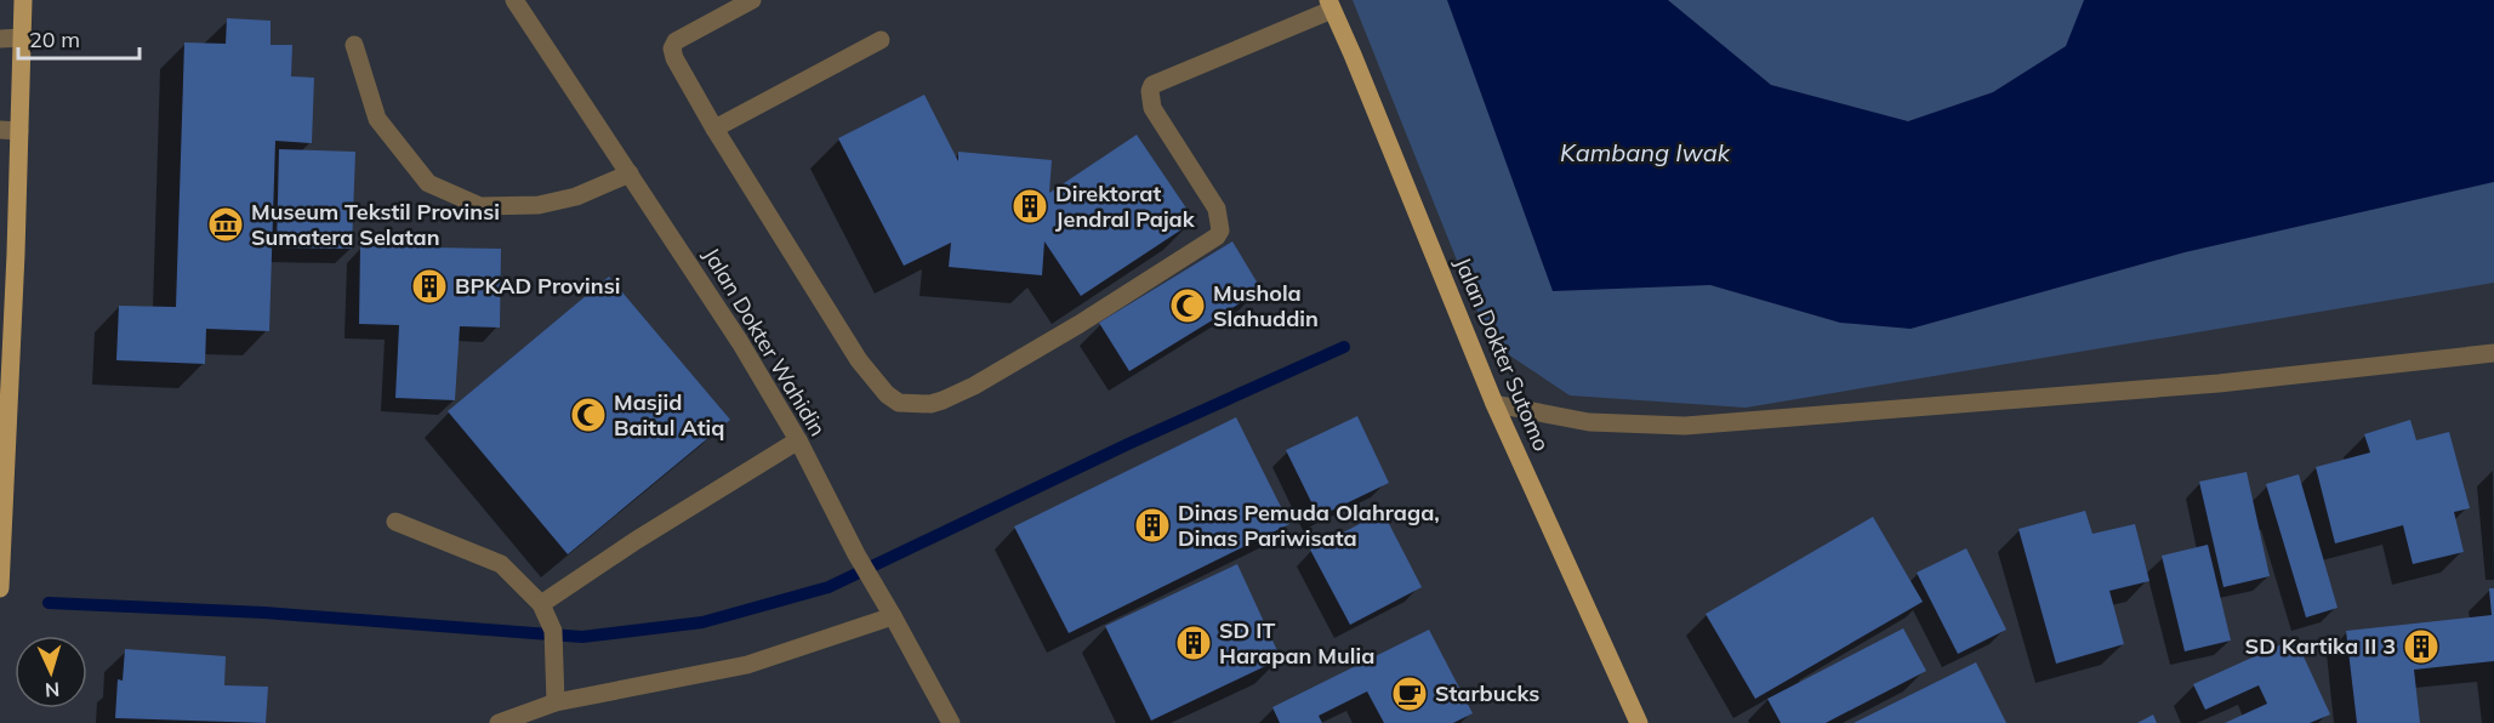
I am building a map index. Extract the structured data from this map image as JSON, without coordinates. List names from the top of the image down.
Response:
{
  "streets": {
    "main road": ["Jalan Dokter Sutomo"],
    "street": ["Jalan Dokter Wahidin"]
  },
  "water": ["Kambang Iwak"],
  "places": {
    "building": [
      "Direktorat Jendral Pajak",
      "BPKAD Provinsi",
      "Dinas Pemuda Olahraga, Dinas Pariwisata",
      "SD IT Harapan Mulia",
      "SD Kartika II 3"
    ],
    "museum": ["Museum Tekstil Provinsi Sumatera Selatan"],
    "mosque": ["Mushola Slahuddin", "Masjid Baitul Atiq"],
    "cafe": ["Starbucks"]
  },
  "scale_bar": "20 m",
  "north": "bottom"
}
